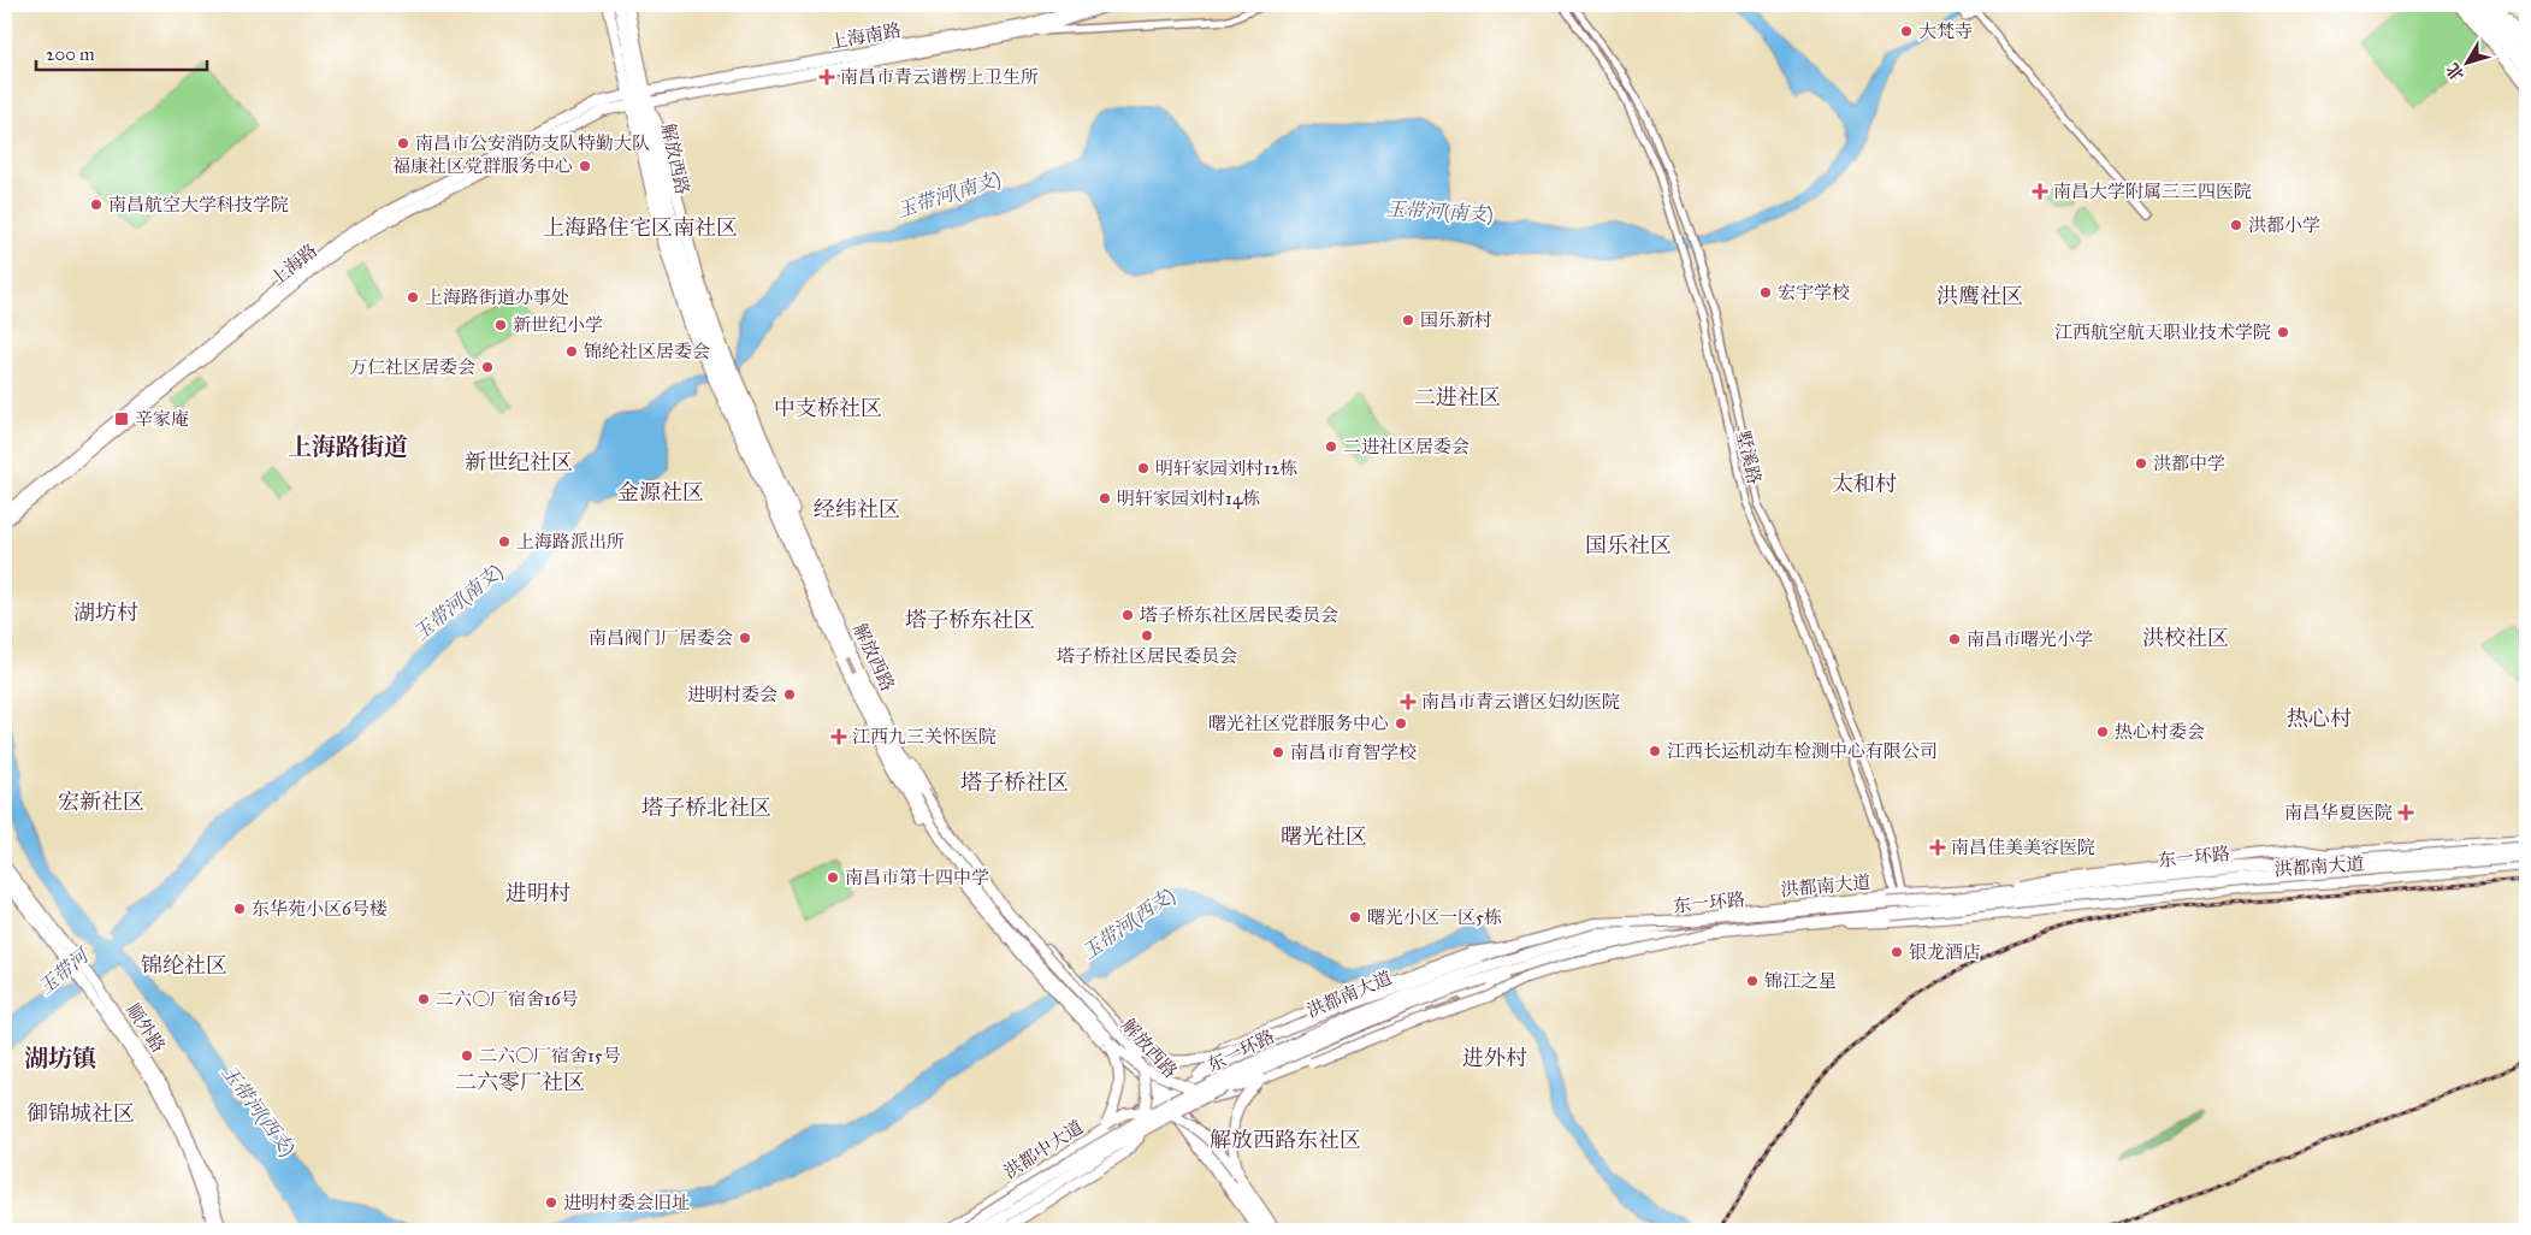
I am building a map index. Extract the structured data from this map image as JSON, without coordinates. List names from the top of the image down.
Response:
{
  "streets": {
    "highway": ["东一环路"],
    "main road": [
      "上海南路",
      "解放西路",
      "上海路",
      "洪都南大道",
      "顺外路",
      "洪都中大道"
    ],
    "street": ["墅溪路"]
  },
  "crossings": [
    ["上海南路", "解放西路"],
    ["上海南路", "上海路"],
    ["解放西路", "上海路"],
    ["解放西路", "洪都南大道"],
    ["解放西路", "洪都中大道"],
    ["墅溪路", "洪都南大道"],
    ["洪都南大道", "洪都中大道"]
  ],
  "districts": [
    "上海路住宅区南社区",
    "洪鹰社区",
    "二进社区",
    "中支桥社区",
    "上海路街道",
    "新世纪社区",
    "太和村",
    "金源社区",
    "经纬社区",
    "国乐社区",
    "湖坊村",
    "塔子桥东社区",
    "洪校社区",
    "热心村",
    "塔子桥社区",
    "宏新社区",
    "塔子桥北社区",
    "曙光社区",
    "进明村",
    "锦纶社区",
    "湖坊镇",
    "进外村",
    "二六零厂社区",
    "御锦城社区",
    "解放西路东社区"
  ],
  "water": ["玉带河(南支)", "玉带河(西支)", "玉带河"],
  "places": {
    "other": [
      "大梵寺",
      "南昌市公安消防支队特勤大队",
      "福康社区党群服务中心",
      "南昌航空大学科技学院",
      "洪都小学",
      "宏宇学校",
      "上海路街道办事处",
      "国乐新村",
      "新世纪小学",
      "江西航空航天职业技术学院",
      "锦纶社区居委会",
      "万仁社区居委会",
      "二进社区居委会",
      "洪都中学",
      "明轩家园刘村12栋",
      "明轩家园刘村14栋",
      "上海路派出所",
      "塔子桥东社区居民委员会",
      "塔子桥社区居民委员会",
      "南昌阀门厂居委会",
      "南昌市曙光小学",
      "进明村委会",
      "曙光社区党群服务中心",
      "热心村委会",
      "江西长运机动车检测中心有限公司",
      "南昌市育智学校",
      "南昌市第十四中学",
      "东华苑小区6号楼",
      "曙光小区一区5栋",
      "银龙酒店",
      "锦江之星",
      "二六〇厂宿舍16号",
      "二六〇厂宿舍15号",
      "进明村委会旧址"
    ],
    "health": [
      "南昌市青云谱楞上卫生所",
      "南昌大学附属三三四医院",
      "南昌市青云谱区妇幼医院",
      "江西九三关怀医院",
      "南昌华夏医院",
      "南昌佳美美容医院"
    ],
    "transit": ["辛家庵"]
  },
  "scale_bar": "200 m",
  "north": "bottom left"
}
